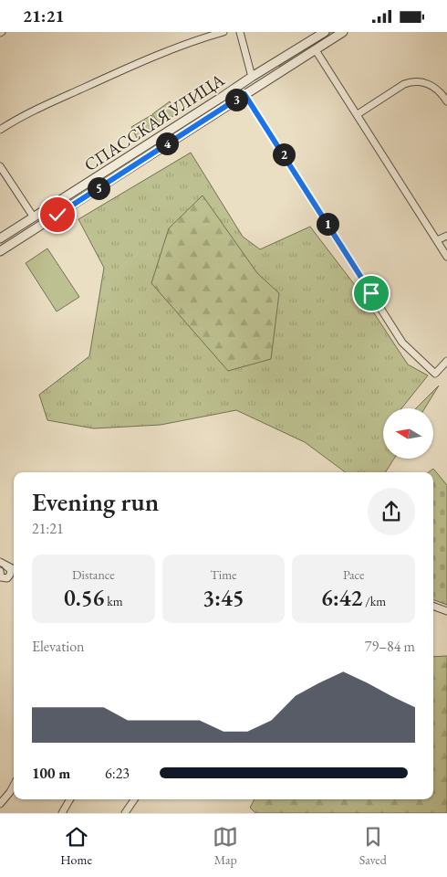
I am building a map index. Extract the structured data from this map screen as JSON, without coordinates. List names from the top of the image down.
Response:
{
  "streets": {
    "street": ["СПАССКАЯ УЛИЦА"]
  },
  "north": "left",
  "page": {
    "status": "21:21",
    "pins": [
      "3",
      "4",
      "2",
      "5",
      "1"
    ],
    "heading": ["Evening run", "21:21"],
    "stats": [
      ["Distance", "0.56 km"],
      ["Time", "3:45"],
      ["Pace", "6:42 /km"]
    ],
    "chart": ["Elevation", "79–84 m"],
    "list": [
      {
        "name": "100 m",
        "note": "6:23"
      }
    ],
    "tabs": ["Home", "Map", "Saved"]
  }
}
